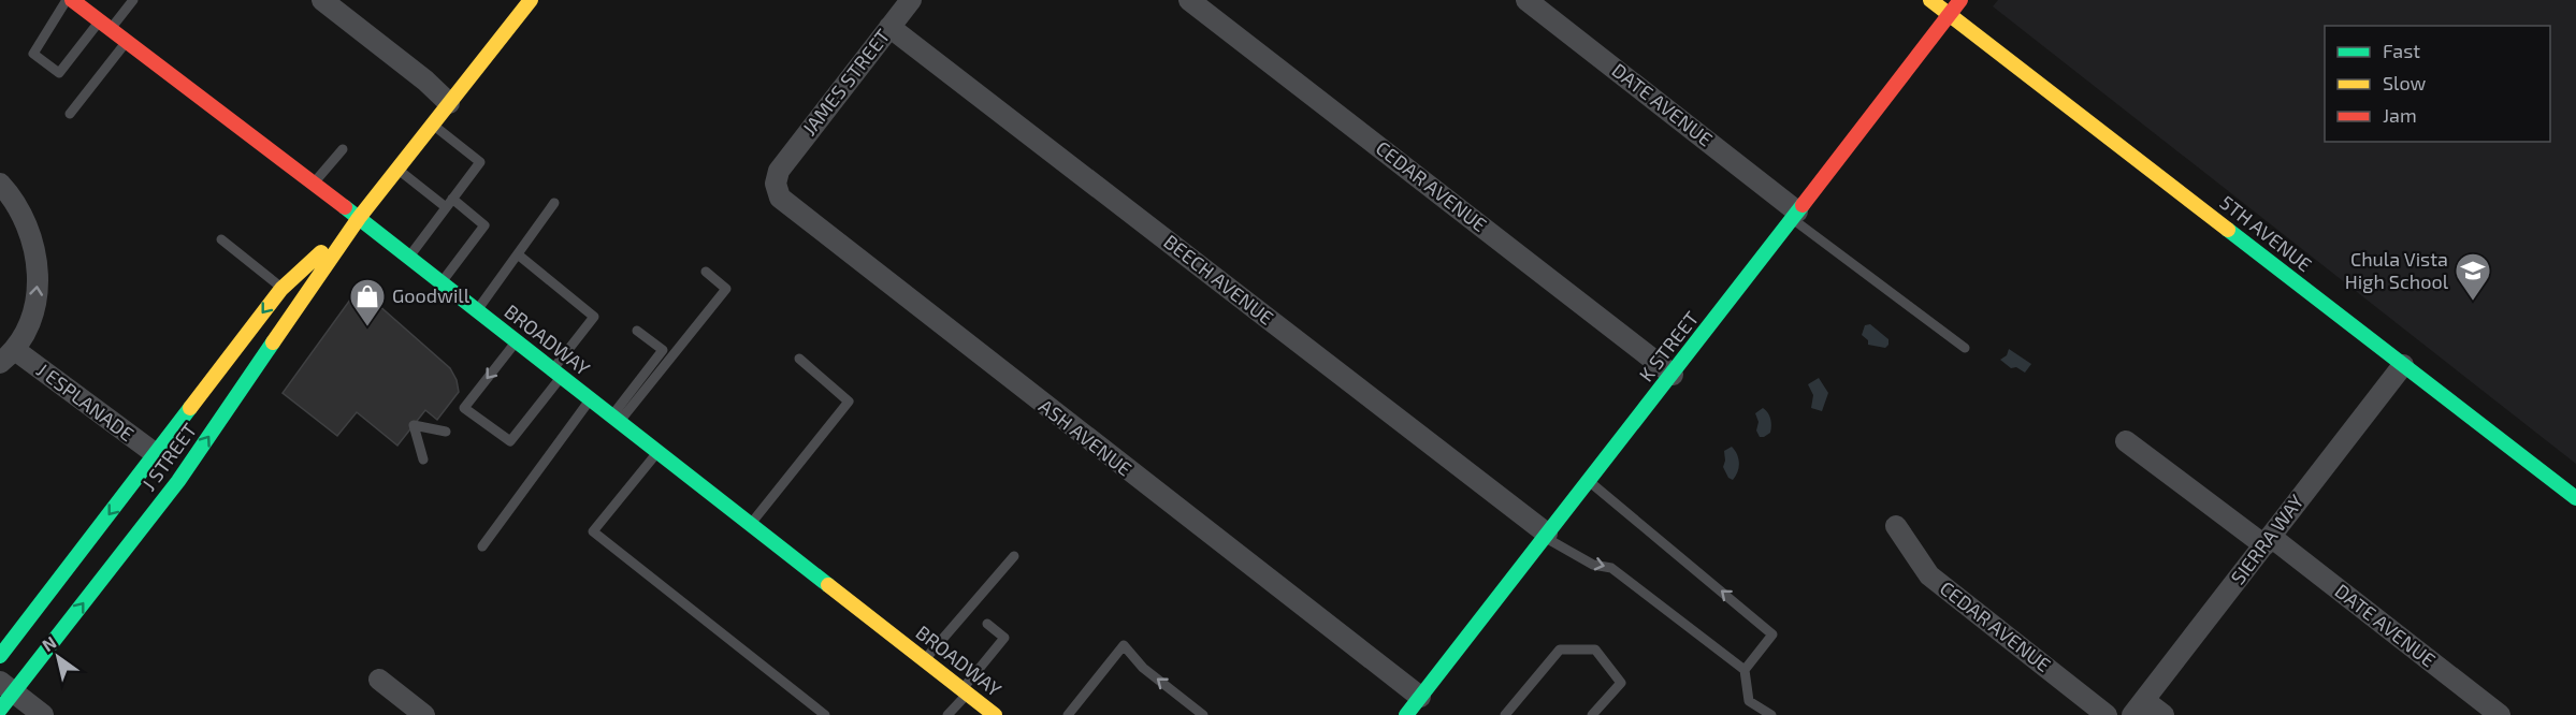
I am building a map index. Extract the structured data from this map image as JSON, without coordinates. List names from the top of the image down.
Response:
{
  "streets": {
    "main road": [
      "5TH AVENUE",
      "BROADWAY",
      "K STREET",
      "J STREET"
    ],
    "street": [
      "JAMES STREET",
      "DATE AVENUE",
      "CEDAR AVENUE",
      "BEECH AVENUE",
      "J ESPLANADE",
      "ASH AVENUE",
      "SIERRA WAY"
    ]
  },
  "crossings": [
    ["JAMES STREET", "BEECH AVENUE"],
    ["JAMES STREET", "ASH AVENUE"],
    ["DATE AVENUE", "K STREET"],
    ["DATE AVENUE", "SIERRA WAY"],
    ["CEDAR AVENUE", "K STREET"],
    ["5TH AVENUE", "K STREET"],
    ["5TH AVENUE", "SIERRA WAY"],
    ["BEECH AVENUE", "K STREET"],
    ["BROADWAY", "J STREET"],
    ["K STREET", "ASH AVENUE"],
    ["J ESPLANADE", "J STREET"]
  ],
  "places": {
    "school or university": ["Chula Vista High School"],
    "shop": ["Goodwill"]
  },
  "legend": ["Fast", "Slow", "Jam"],
  "north": "top left"
}
